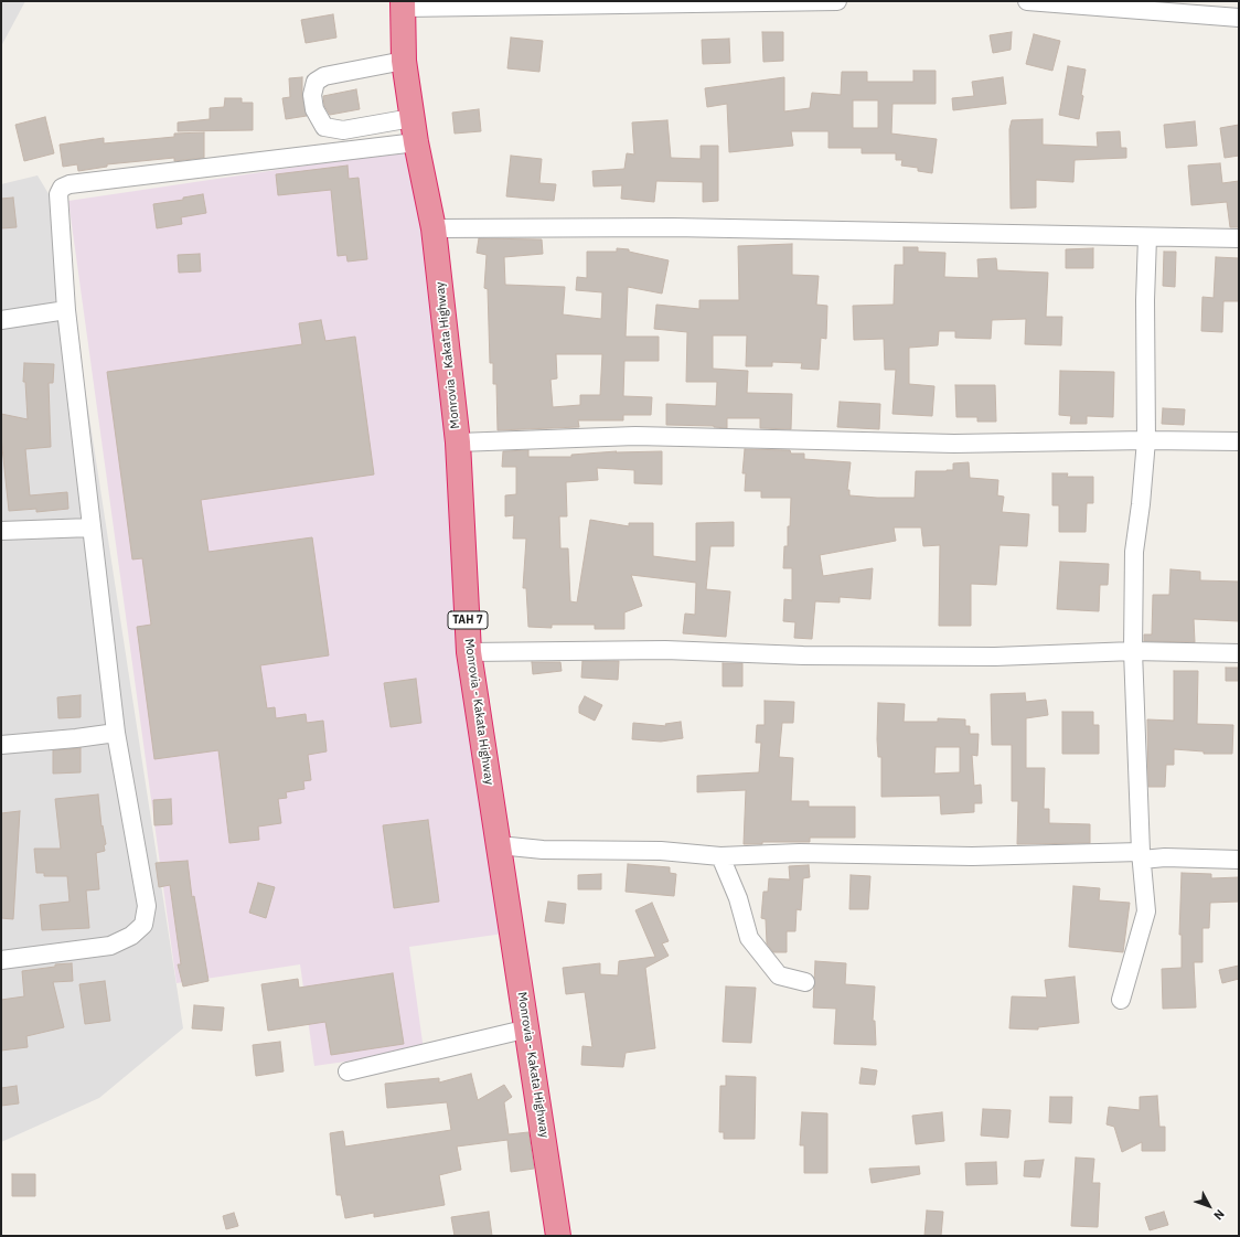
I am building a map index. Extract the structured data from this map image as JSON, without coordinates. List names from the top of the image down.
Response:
{
  "streets": {
    "highway": ["Monrovia - Kakata Highway", "TAH 7"]
  },
  "north": "bottom right"
}
